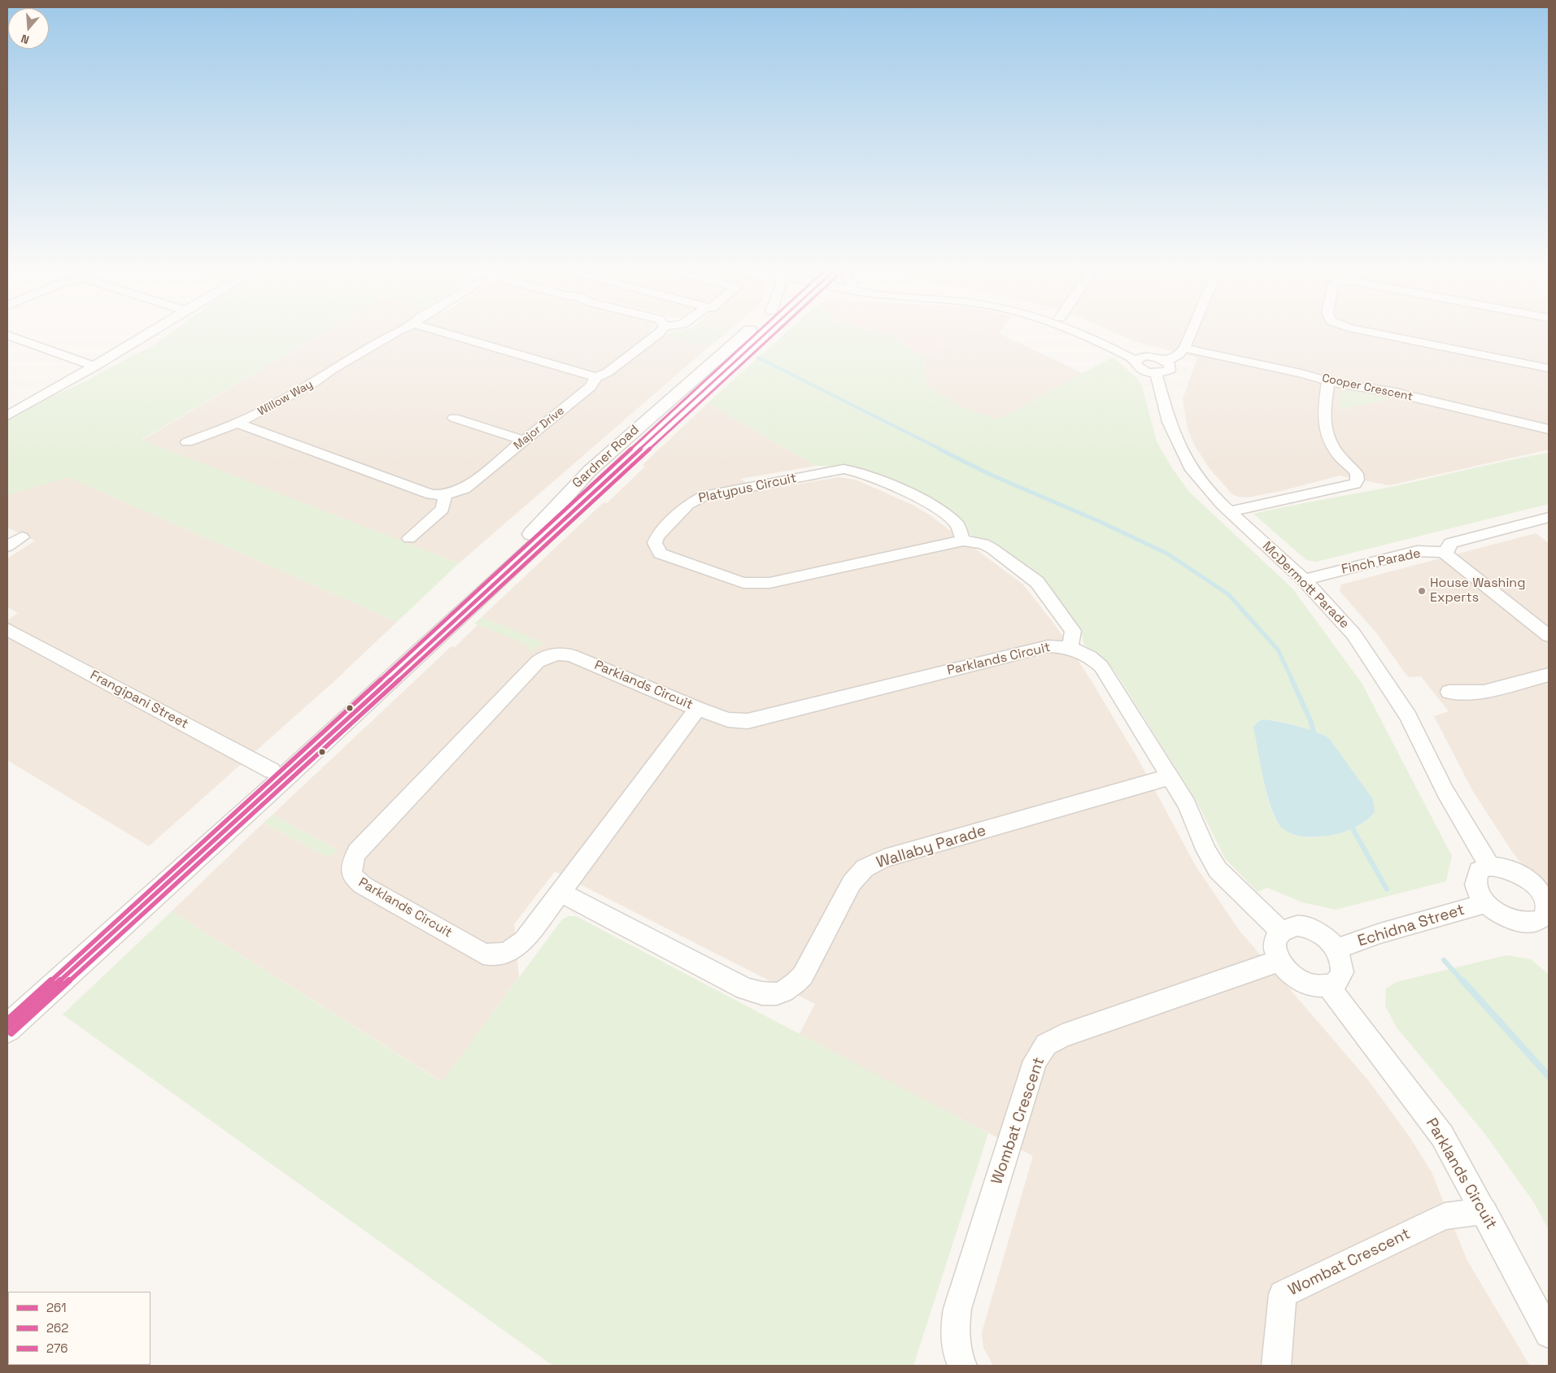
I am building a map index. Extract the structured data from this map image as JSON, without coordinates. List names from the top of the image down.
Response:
{
  "streets": {
    "street": [
      "Cooper Crescent",
      "Willow Way",
      "Major Drive",
      "Gardner Road",
      "Platypus Circuit",
      "Finch Parade",
      "McDermott Parade",
      "Parklands Circuit",
      "Frangipani Street",
      "Wallaby Parade",
      "Echidna Street",
      "Wombat Crescent"
    ]
  },
  "crossings": [
    ["Gardner Road", "Frangipani Street"],
    ["Platypus Circuit", "Parklands Circuit"],
    ["Finch Parade", "McDermott Parade"],
    ["Parklands Circuit", "Wallaby Parade"],
    ["Parklands Circuit", "Echidna Street"],
    ["Parklands Circuit", "Wombat Crescent"],
    ["Echidna Street", "Wombat Crescent"]
  ],
  "places": ["House Washing Experts"],
  "lines": ["transit line 261", "transit line 262", "transit line 276"],
  "legend": ["261", "262", "276"],
  "north": "bottom"
}
